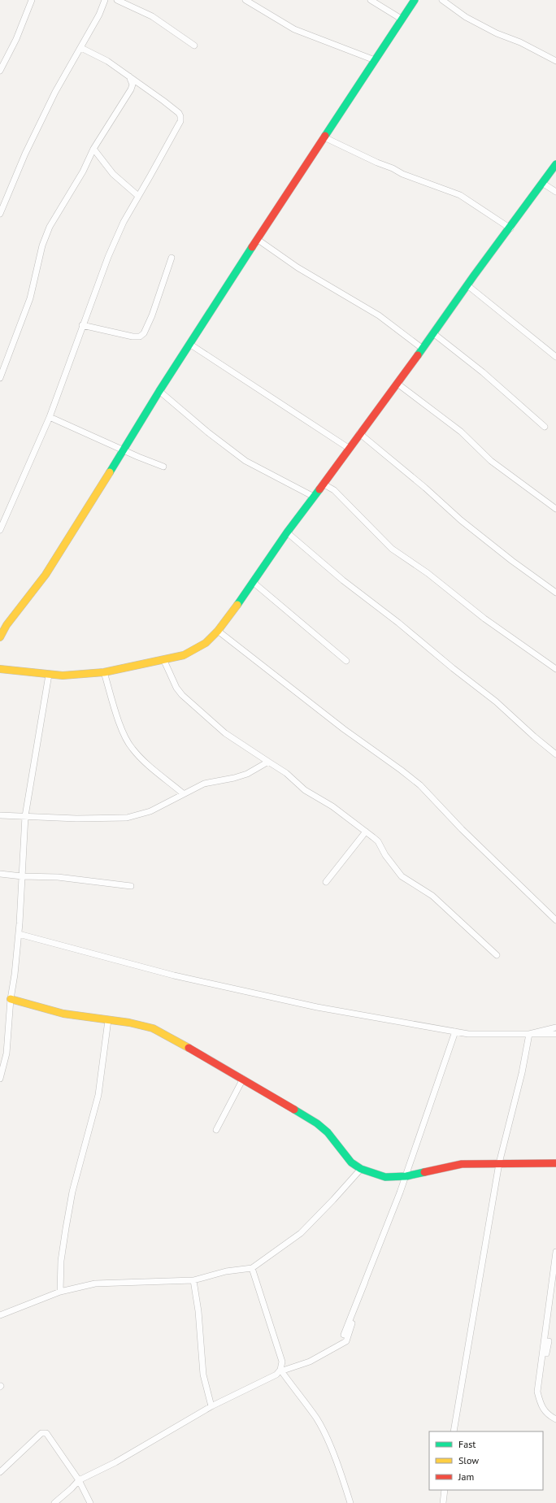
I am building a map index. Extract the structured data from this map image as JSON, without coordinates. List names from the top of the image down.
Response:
{
  "legend": ["Fast", "Slow", "Jam"]
}
